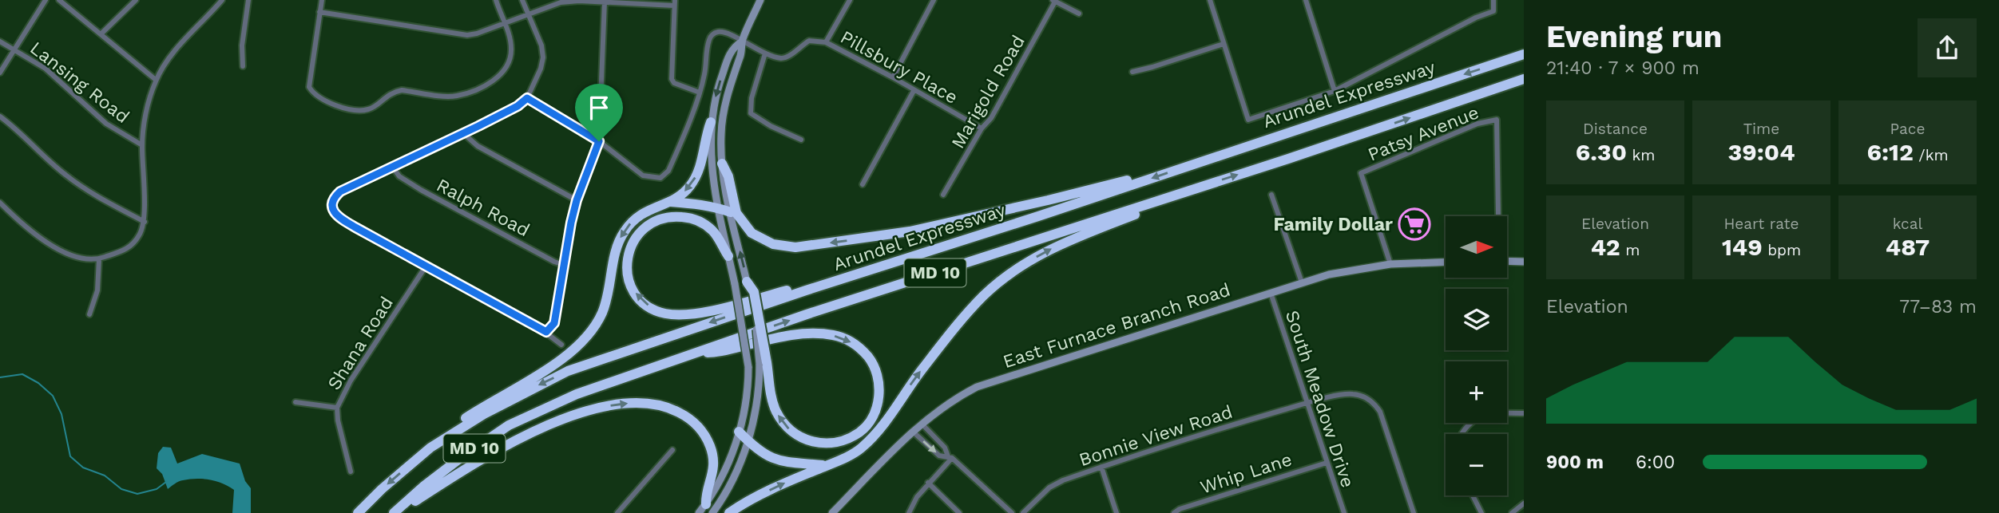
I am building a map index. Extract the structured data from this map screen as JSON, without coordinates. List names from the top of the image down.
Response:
{
  "streets": {
    "highway": ["Arundel Expressway", "MD 10"],
    "main road": ["East Furnace Branch Road"],
    "street": [
      "Pillsbury Place",
      "Lansing Road",
      "Marigold Road",
      "Patsy Avenue",
      "Ralph Road",
      "Shana Road",
      "South Meadow Drive",
      "Bonnie View Road",
      "Whip Lane"
    ]
  },
  "crossings": [
    ["Pillsbury Place", "Marigold Road"],
    ["Patsy Avenue", "East Furnace Branch Road"],
    ["East Furnace Branch Road", "South Meadow Drive"],
    ["South Meadow Drive", "Bonnie View Road"],
    ["South Meadow Drive", "Whip Lane"]
  ],
  "places": {
    "supermarket": ["Family Dollar"]
  },
  "north": "right",
  "page": {
    "heading": ["Evening run", "21:40 · 7 × 900 m"],
    "stats": [
      ["Distance", "6.30 km"],
      ["Time", "39:04"],
      ["Pace", "6:12 /km"],
      ["Elevation", "42 m"],
      ["Heart rate", "149 bpm"],
      ["kcal", "487"]
    ],
    "map_buttons": ["+", "−"],
    "chart": ["Elevation", "77–83 m"],
    "list": [
      {
        "name": "900 m",
        "note": "6:00"
      }
    ]
  }
}
